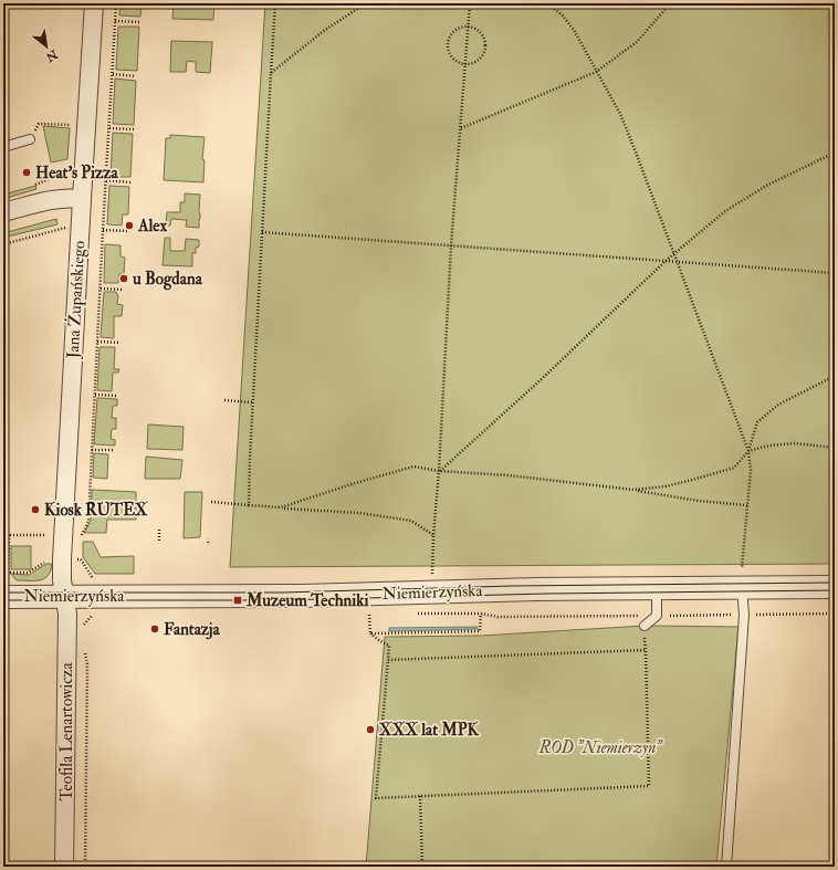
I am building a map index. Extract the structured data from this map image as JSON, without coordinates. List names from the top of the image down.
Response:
{
  "streets": {
    "street": ["Jana Żupańskiego", "Niemierzyńska", "Teofila Lenartowicza"]
  },
  "crossings": [
    ["Jana Żupańskiego", "Niemierzyńska"],
    ["Jana Żupańskiego", "Teofila Lenartowicza"],
    ["Niemierzyńska", "Teofila Lenartowicza"]
  ],
  "parks": ["ROD \"Niemierzyn\""],
  "places": {
    "other": [
      "Heat's Pizza",
      "Alex",
      "u Bogdana",
      "Kiosk RUTEX",
      "Fantazja",
      "XXX lat MPK"
    ],
    "transit": ["Muzeum Techniki"]
  },
  "north": "bottom right"
}
